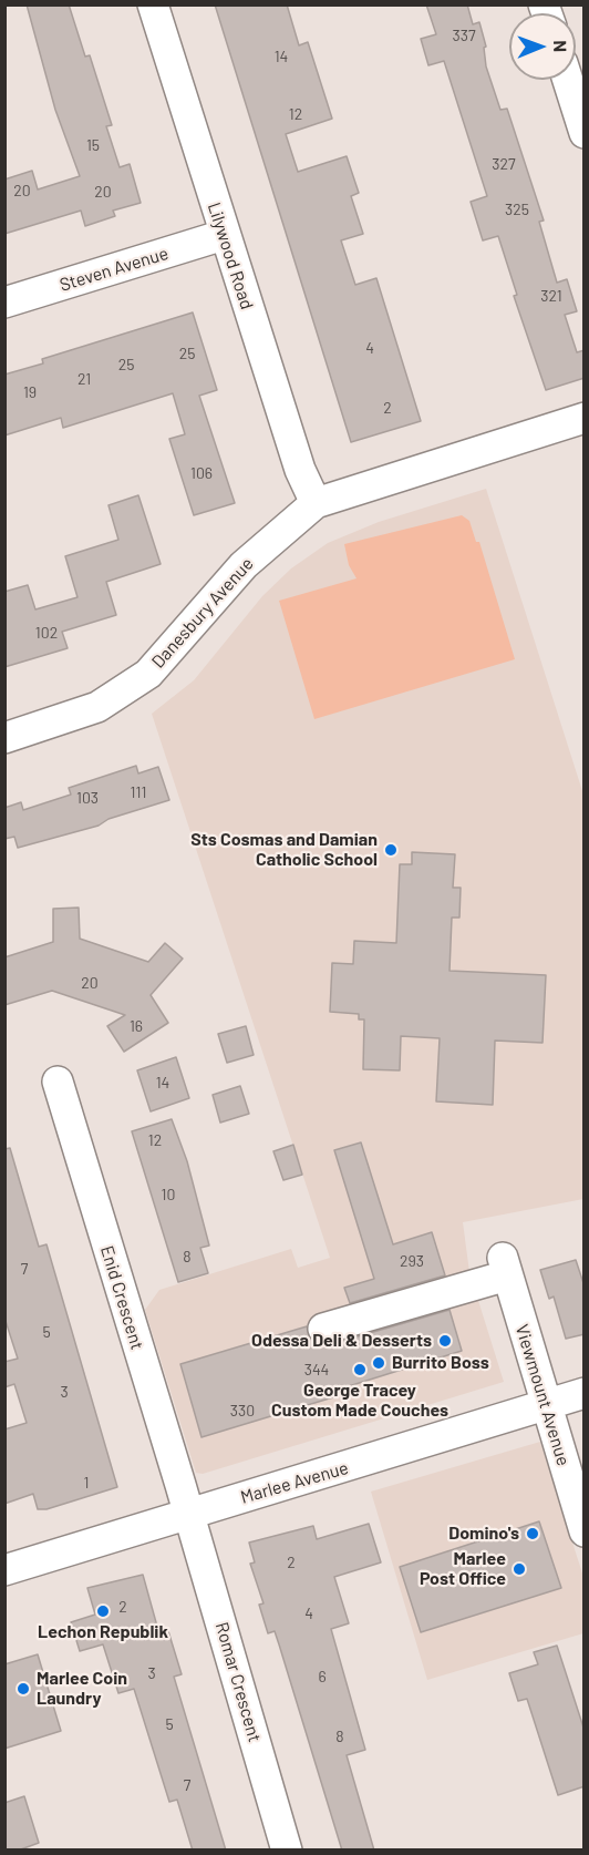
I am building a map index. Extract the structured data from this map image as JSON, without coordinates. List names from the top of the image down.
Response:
{
  "streets": {
    "street": [
      "Lilywood Road",
      "Steven Avenue",
      "Danesbury Avenue",
      "Enid Crescent",
      "Viewmount Avenue",
      "Marlee Avenue",
      "Romar Crescent"
    ]
  },
  "crossings": [
    ["Lilywood Road", "Steven Avenue"],
    ["Lilywood Road", "Danesbury Avenue"],
    ["Enid Crescent", "Marlee Avenue"],
    ["Enid Crescent", "Romar Crescent"],
    ["Viewmount Avenue", "Marlee Avenue"],
    ["Marlee Avenue", "Romar Crescent"]
  ],
  "places": [
    "Sts Cosmas and Damian Catholic School",
    "Odessa Deli & Desserts",
    "Burrito Boss",
    "George Tracey Custom Made Couches",
    "Domino's",
    "Marlee Post Office",
    "Lechon Republik",
    "Marlee Coin Laundry"
  ],
  "house_numbers": [
    "337",
    "14",
    "12",
    "15",
    "327",
    "20",
    "20",
    "325",
    "321",
    "4",
    "25",
    "25",
    "21",
    "19",
    "2",
    "106",
    "102",
    "111",
    "103",
    "20",
    "16",
    "14",
    "12",
    "10",
    "8",
    "293",
    "7",
    "5",
    "344",
    "3",
    "330",
    "1",
    "2",
    "2",
    "4",
    "3",
    "6",
    "5",
    "8",
    "7"
  ],
  "north": "right"
}
